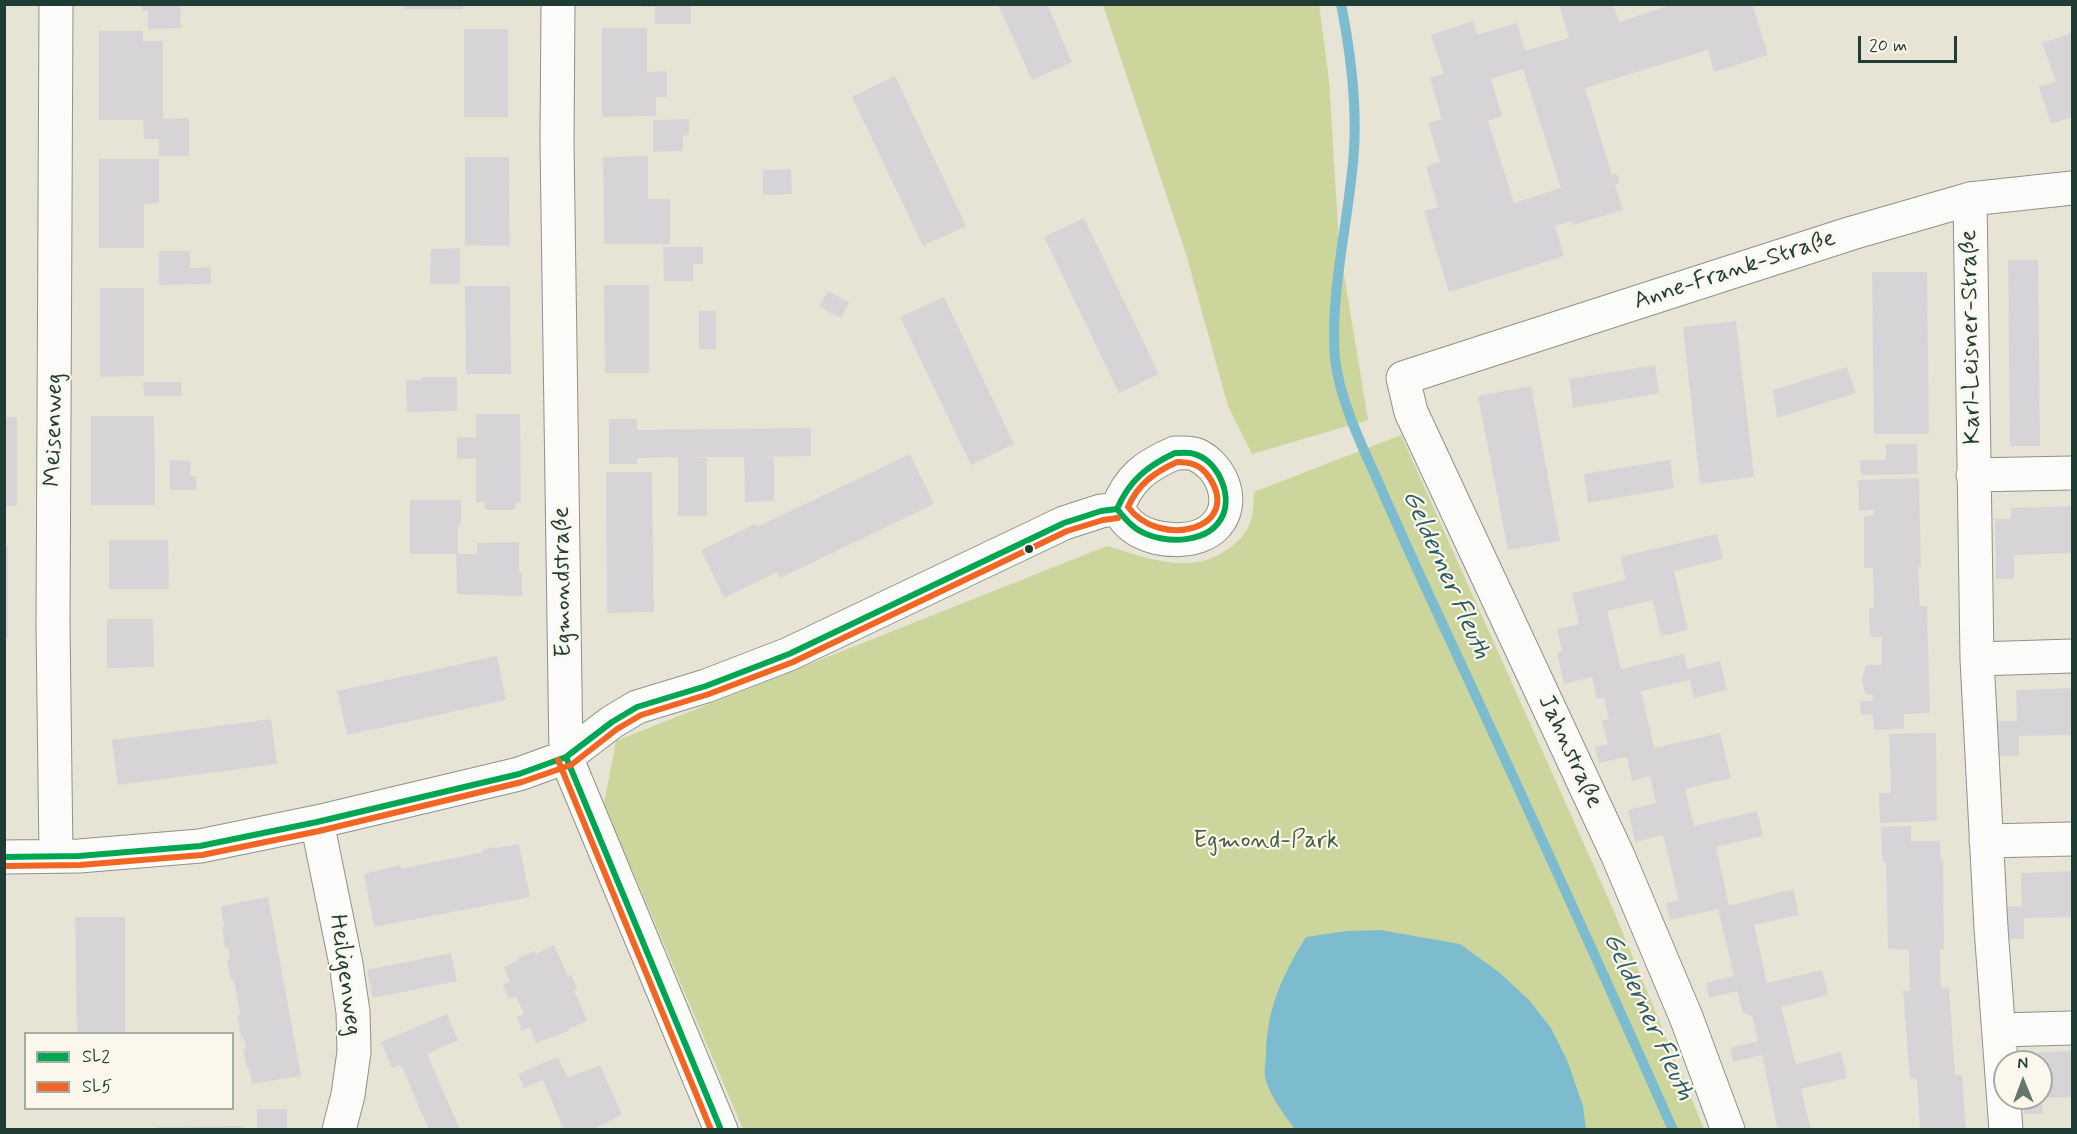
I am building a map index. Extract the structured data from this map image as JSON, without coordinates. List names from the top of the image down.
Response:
{
  "streets": {
    "street": [
      "Anne-Frank-Straße",
      "Karl-Leisner-Straße",
      "Meisenweg",
      "Egmondstraße",
      "Jahnstraße",
      "Heiligenweg"
    ]
  },
  "crossings": [
    ["Anne-Frank-Straße", "Karl-Leisner-Straße"],
    ["Anne-Frank-Straße", "Jahnstraße"]
  ],
  "water": ["Gelderner Fleuth"],
  "parks": ["Egmond-Park"],
  "lines": ["transit line SL2", "transit line SL5"],
  "legend": ["SL2", "SL5"],
  "scale_bar": "20 m",
  "north": "top"
}
